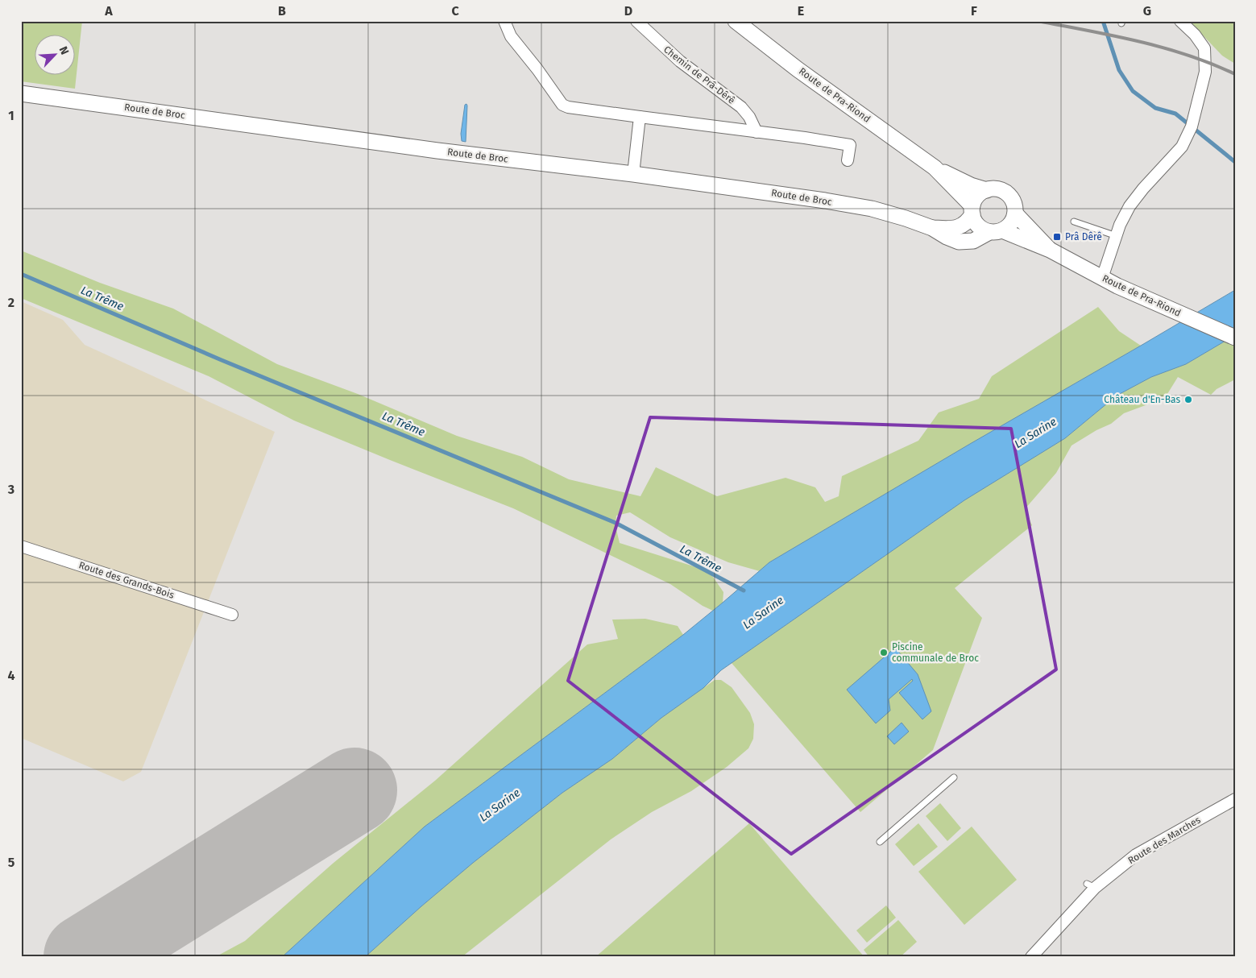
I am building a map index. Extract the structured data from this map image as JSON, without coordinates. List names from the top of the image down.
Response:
{
  "streets": {
    "main road": ["Route de Pra-Riond", "Route de Broc"],
    "street": ["Chemin de Prâ-Dêrê", "Route des Grands-Bois", "Route des Marches"]
  },
  "crossings": [
    ["Route de Pra-Riond", "Route de Broc"]
  ],
  "water": ["La Trême", "La Sarine"],
  "places": {
    "transit": ["Prâ Dêrê"],
    "other": ["Château d'En-Bas", "Piscine communale de Broc"]
  },
  "north": "top right",
  "grid": {
    "columns": [
      "A",
      "B",
      "C",
      "D",
      "E",
      "F",
      "G"
    ],
    "rows": [
      "1",
      "2",
      "3",
      "4",
      "5"
    ]
  }
}
